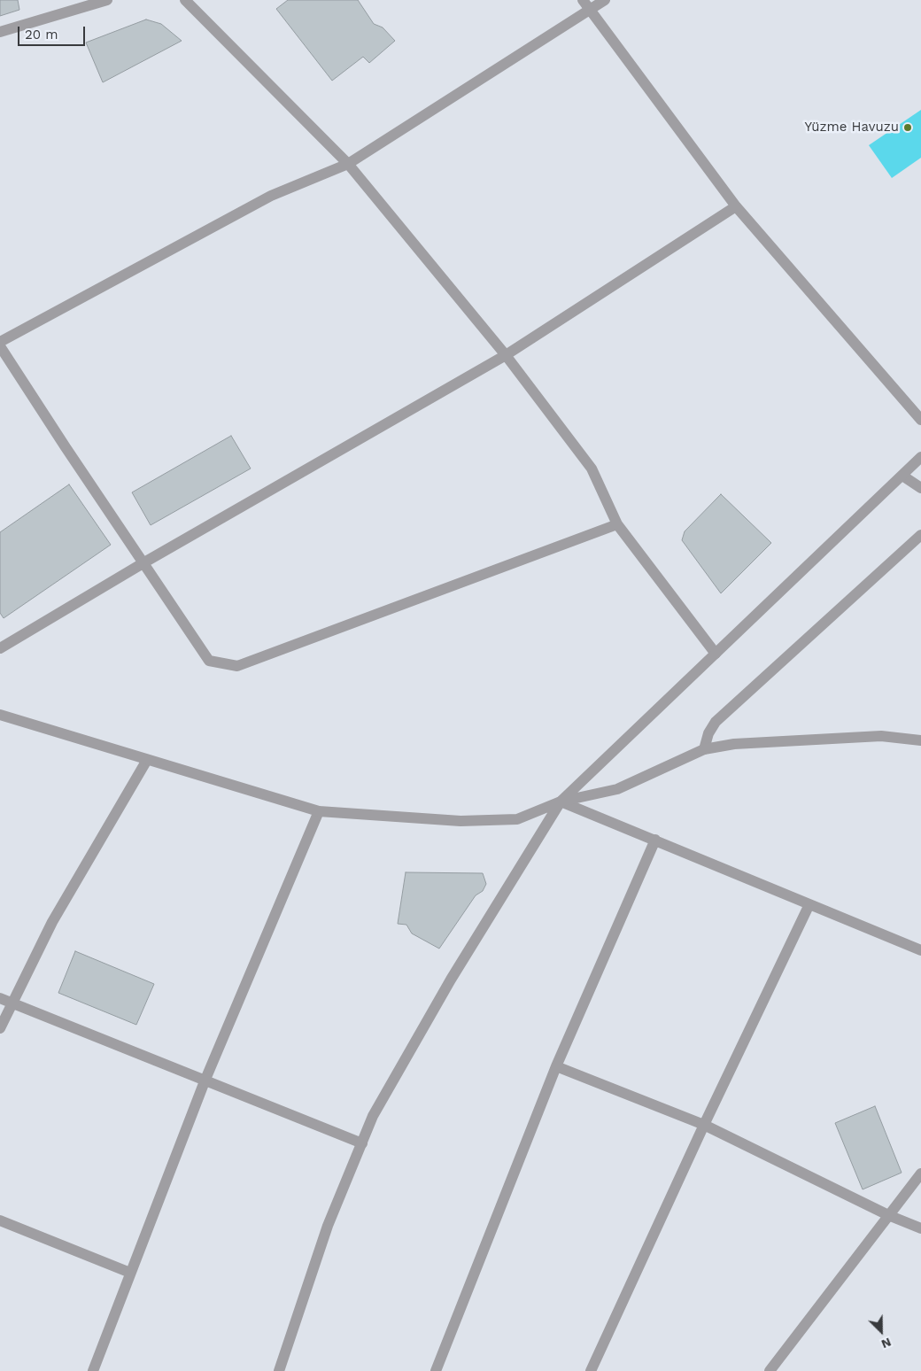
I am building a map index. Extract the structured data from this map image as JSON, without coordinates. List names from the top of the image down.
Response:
{
  "places": ["Yüzme Havuzu"],
  "scale_bar": "20 m",
  "north": "bottom right"
}
